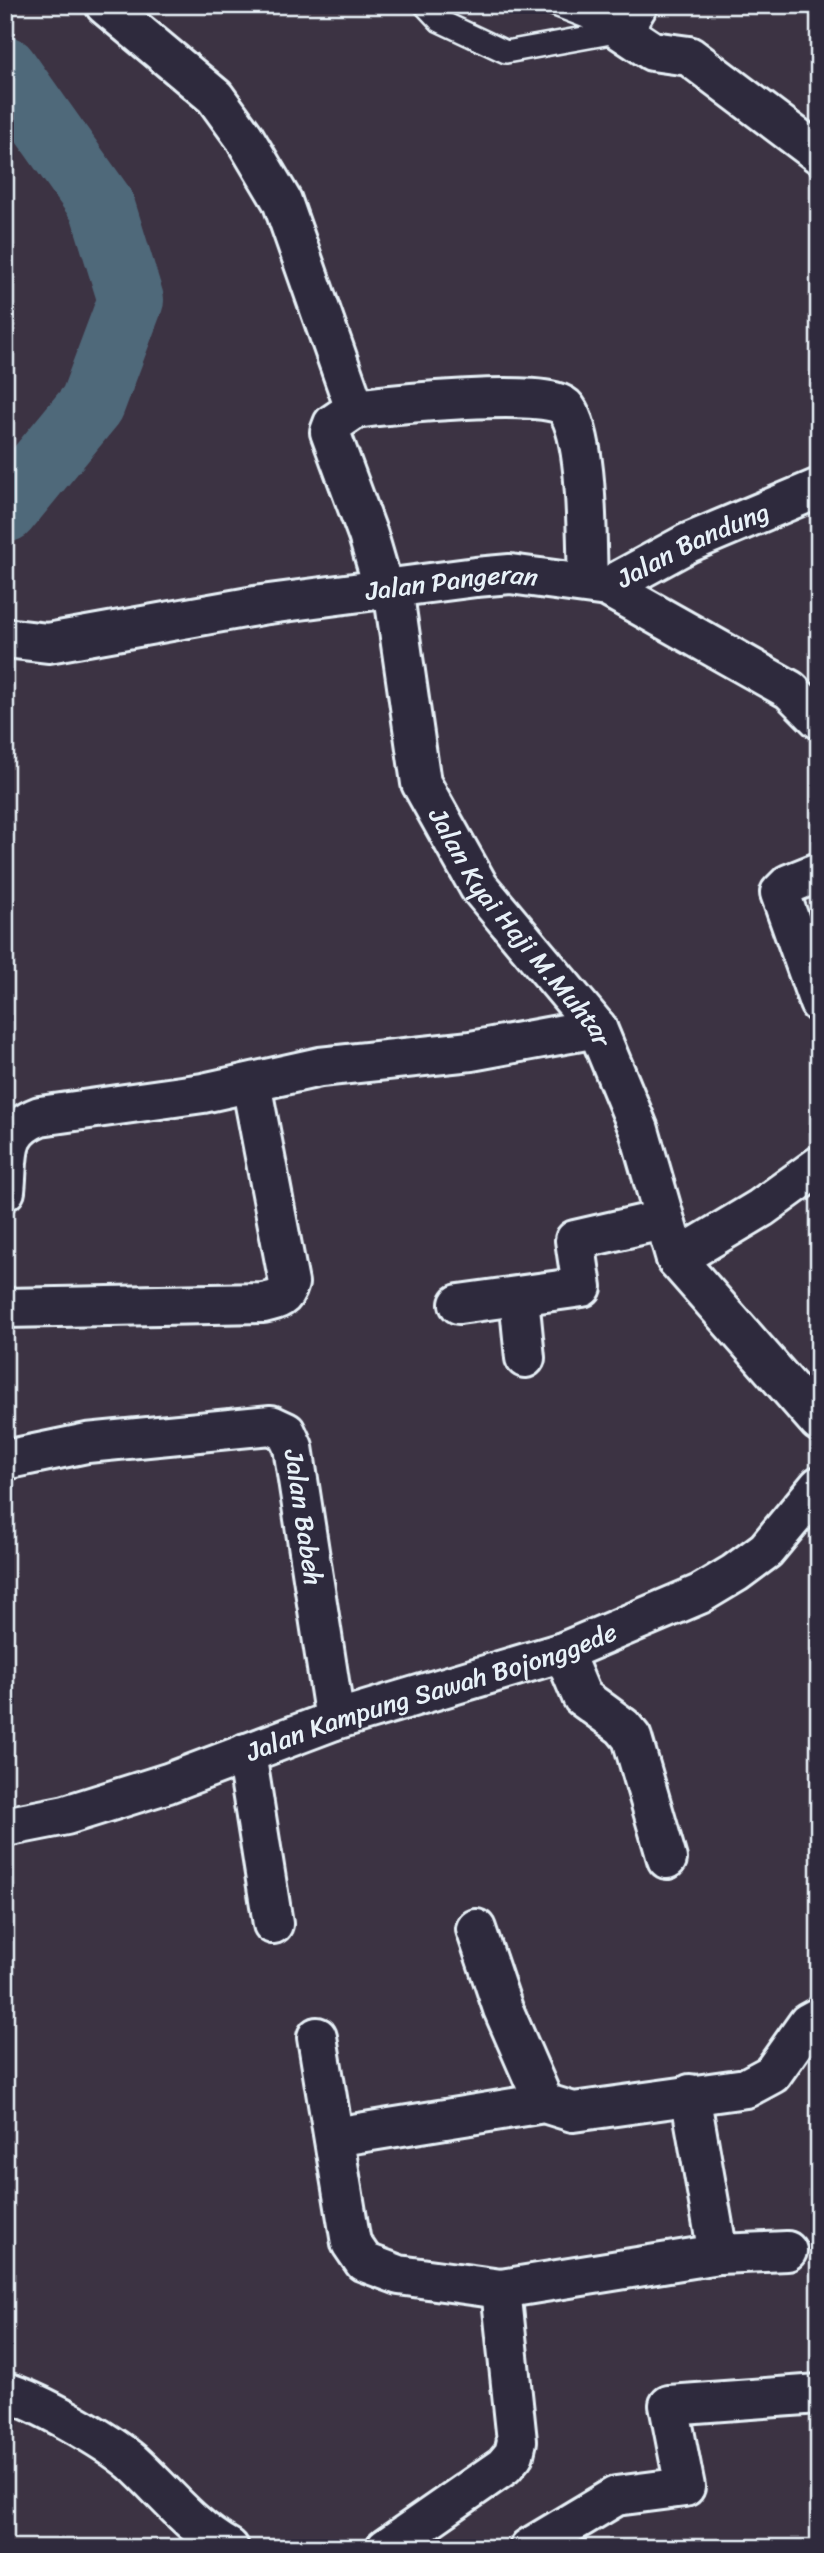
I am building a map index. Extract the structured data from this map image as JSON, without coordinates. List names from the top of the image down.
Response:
{
  "streets": {
    "street": [
      "Jalan Bandung",
      "Jalan Pangeran",
      "Jalan Kyai Haji M.Muhtar",
      "Jalan Babeh",
      "Jalan Kampung Sawah Bojonggede"
    ]
  },
  "crossings": [
    ["Jalan Bandung", "Jalan Pangeran"],
    ["Jalan Pangeran", "Jalan Kyai Haji M.Muhtar"],
    ["Jalan Babeh", "Jalan Kampung Sawah Bojonggede"]
  ]
}
